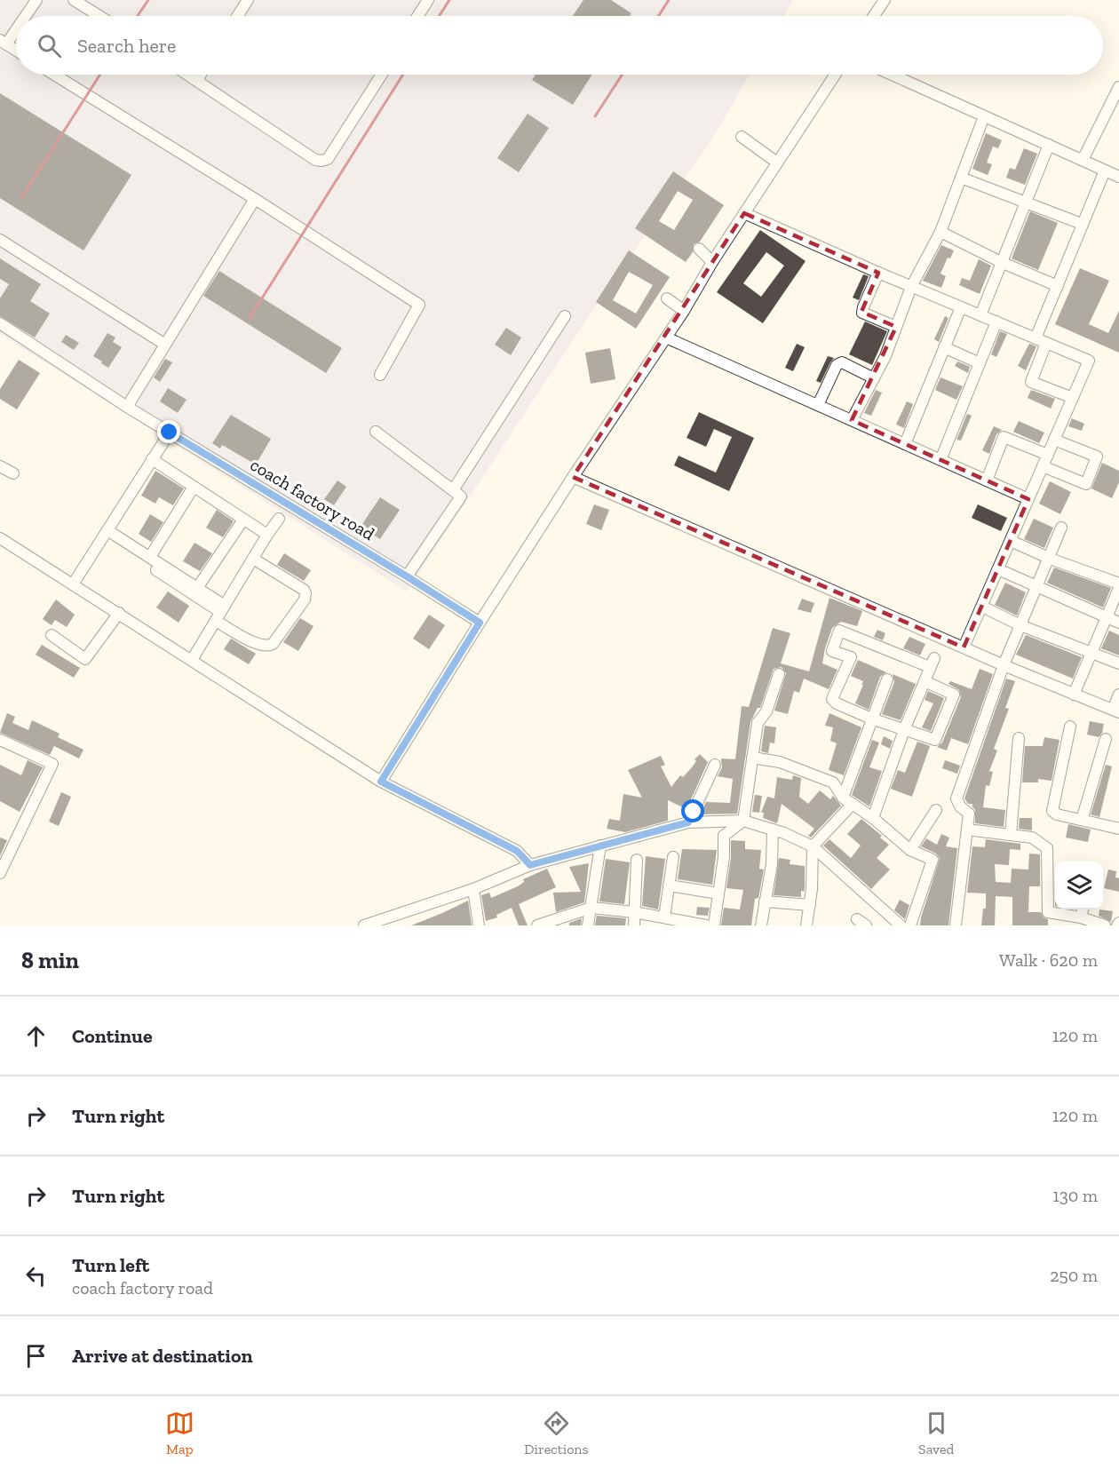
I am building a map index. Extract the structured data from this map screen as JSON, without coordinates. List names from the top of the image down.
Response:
{
  "streets": {
    "street": ["coach factory road"]
  },
  "page": {
    "search": "Search here",
    "heading": ["8 min", "Walk · 620 m"],
    "list": [
      ["Continue", "120 m"],
      ["Turn right", "120 m"],
      ["Turn right", "130 m"],
      ["Turn left", "coach factory road", "250 m"],
      "Arrive at destination"
    ],
    "nav": ["Map", "Directions", "Saved"]
  }
}
